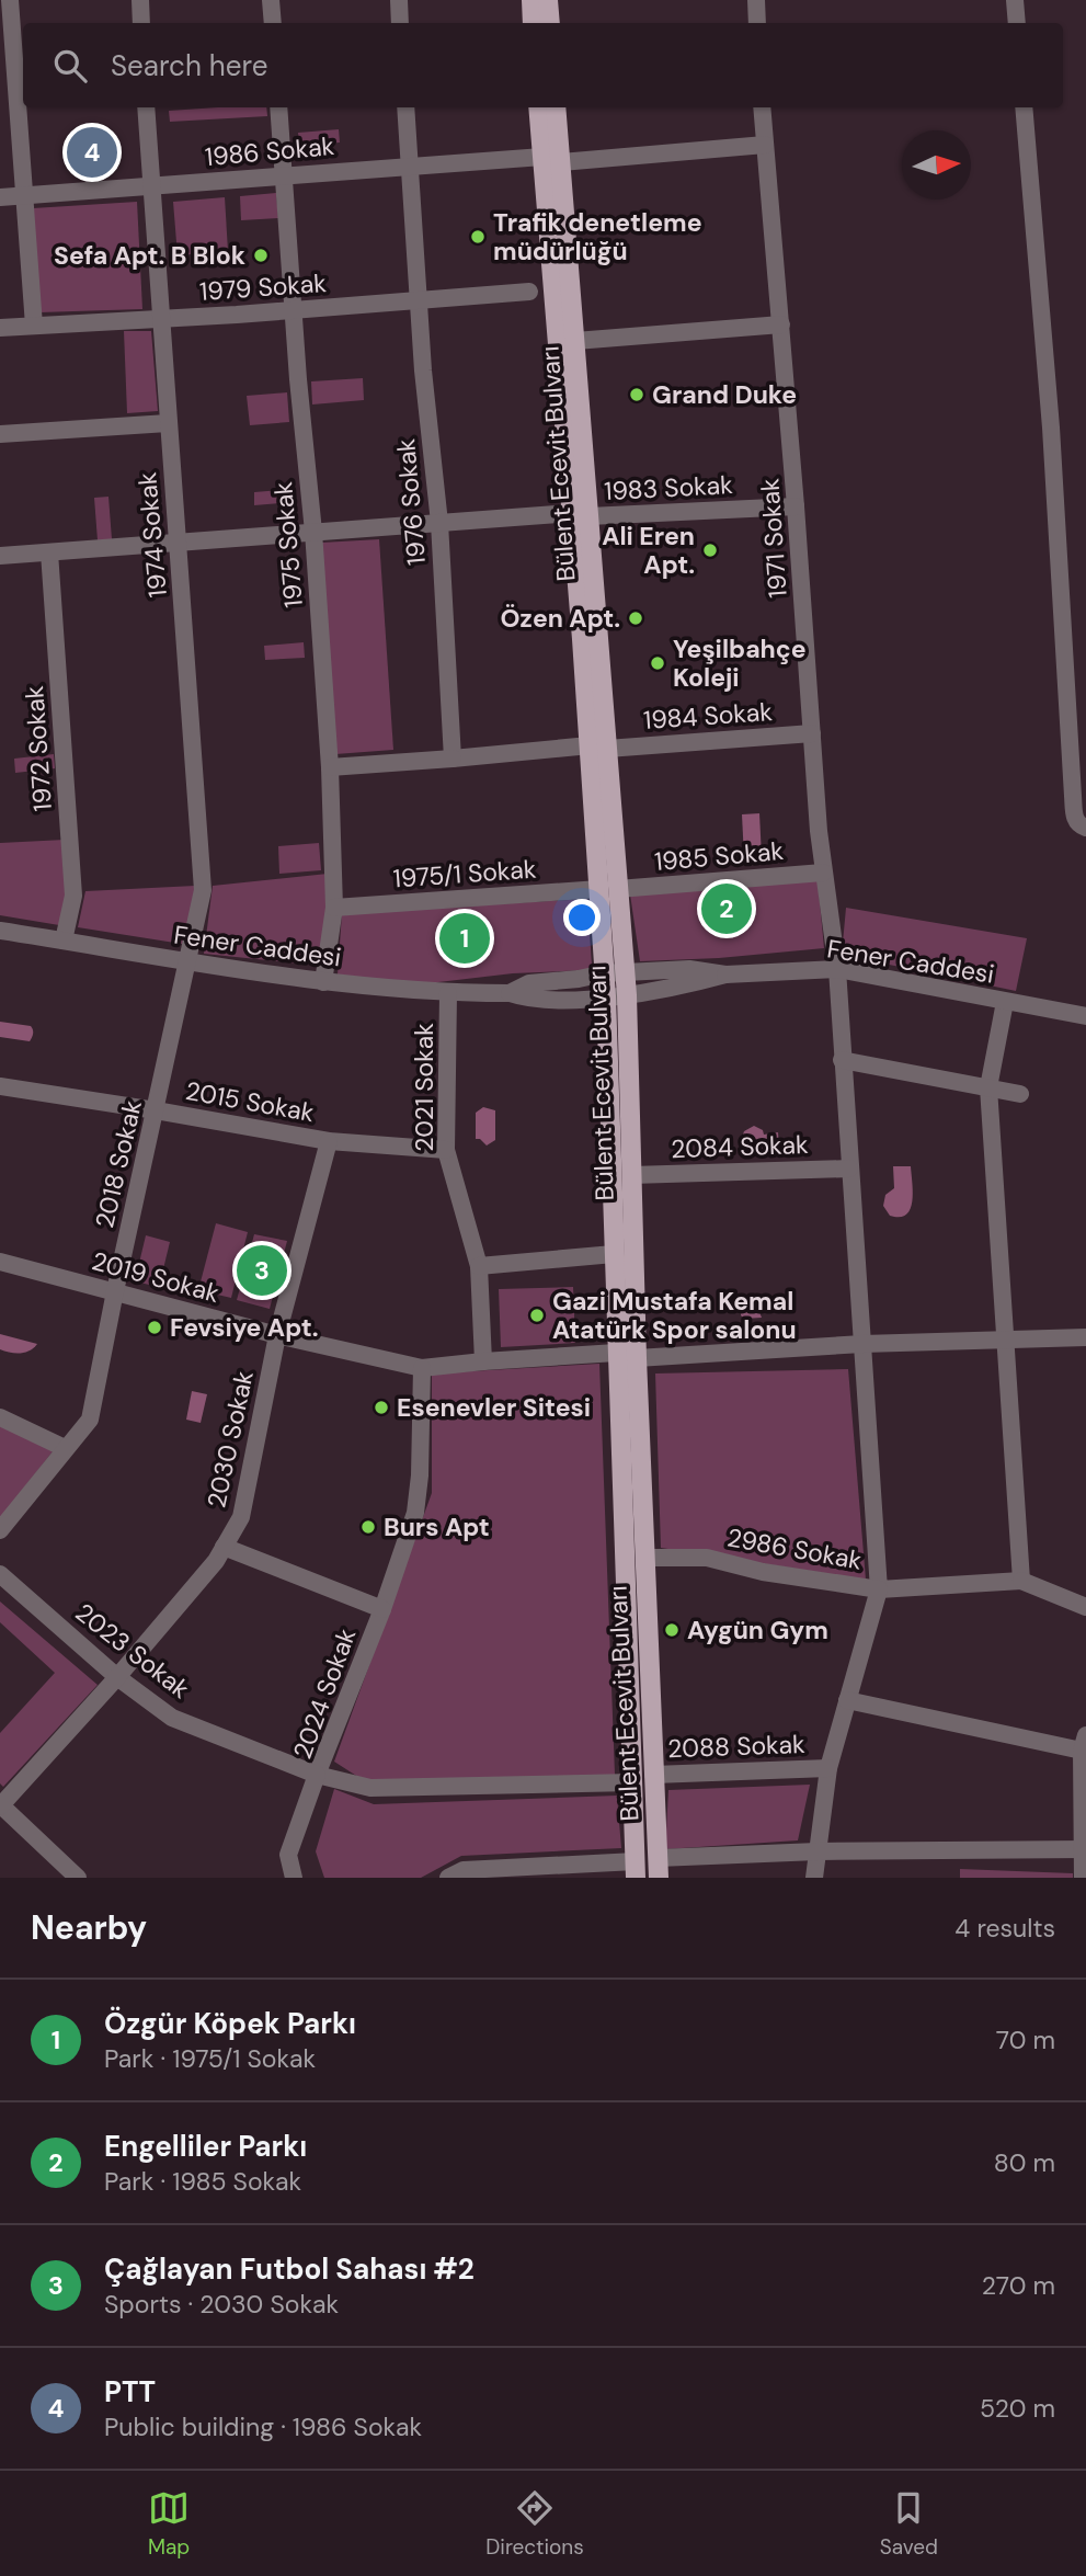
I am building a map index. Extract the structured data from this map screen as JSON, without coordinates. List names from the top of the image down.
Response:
{
  "streets": {
    "main road": ["Bülent Ecevit Bulvarı"],
    "street": [
      "1986 Sokak",
      "1979 Sokak",
      "1983 Sokak",
      "1976 Sokak",
      "1974 Sokak",
      "1971 Sokak",
      "1975 Sokak",
      "1984 Sokak",
      "1972 Sokak",
      "1985 Sokak",
      "1975/1 Sokak",
      "Fener Caddesi",
      "2021 Sokak",
      "2015 Sokak",
      "2084 Sokak",
      "2018 Sokak",
      "2019 Sokak",
      "2030 Sokak",
      "2986 Sokak",
      "2023 Sokak",
      "2024 Sokak",
      "2088 Sokak"
    ]
  },
  "crossings": [
    ["1986 Sokak", "Bülent Ecevit Bulvarı"],
    ["1986 Sokak", "1976 Sokak"],
    ["1986 Sokak", "1974 Sokak"],
    ["1986 Sokak", "1971 Sokak"],
    ["1986 Sokak", "1975 Sokak"],
    ["1979 Sokak", "1976 Sokak"],
    ["1979 Sokak", "1974 Sokak"],
    ["1979 Sokak", "1975 Sokak"],
    ["Bülent Ecevit Bulvarı", "1983 Sokak"],
    ["Bülent Ecevit Bulvarı", "1984 Sokak"],
    ["Bülent Ecevit Bulvarı", "1985 Sokak"],
    ["Bülent Ecevit Bulvarı", "1975/1 Sokak"],
    ["Bülent Ecevit Bulvarı", "Fener Caddesi"],
    ["Bülent Ecevit Bulvarı", "2084 Sokak"],
    ["Bülent Ecevit Bulvarı", "2019 Sokak"],
    ["Bülent Ecevit Bulvarı", "2986 Sokak"],
    ["Bülent Ecevit Bulvarı", "2024 Sokak"],
    ["Bülent Ecevit Bulvarı", "2088 Sokak"],
    ["1983 Sokak", "1976 Sokak"],
    ["1983 Sokak", "1974 Sokak"],
    ["1983 Sokak", "1971 Sokak"],
    ["1983 Sokak", "1975 Sokak"],
    ["1983 Sokak", "1972 Sokak"],
    ["1974 Sokak", "Fener Caddesi"],
    ["1974 Sokak", "2018 Sokak"],
    ["1971 Sokak", "1984 Sokak"],
    ["1971 Sokak", "1985 Sokak"],
    ["1971 Sokak", "Fener Caddesi"],
    ["1971 Sokak", "2084 Sokak"],
    ["1971 Sokak", "2986 Sokak"],
    ["1975 Sokak", "1975/1 Sokak"],
    ["1975 Sokak", "Fener Caddesi"],
    ["1972 Sokak", "Fener Caddesi"],
    ["1985 Sokak", "1975/1 Sokak"],
    ["Fener Caddesi", "2021 Sokak"],
    ["Fener Caddesi", "2018 Sokak"],
    ["2021 Sokak", "2015 Sokak"],
    ["2021 Sokak", "2019 Sokak"],
    ["2015 Sokak", "2018 Sokak"],
    ["2015 Sokak", "2030 Sokak"],
    ["2018 Sokak", "2019 Sokak"],
    ["2019 Sokak", "2030 Sokak"],
    ["2019 Sokak", "2024 Sokak"],
    ["2030 Sokak", "2023 Sokak"],
    ["2986 Sokak", "2088 Sokak"],
    ["2023 Sokak", "2024 Sokak"]
  ],
  "places": [
    "Trafik denetleme müdürlüğü",
    "Sefa Apt. B Blok",
    "Grand Duke",
    "Ali Eren Apt.",
    "Özen Apt.",
    "Yeşilbahçe Koleji",
    "Gazi Mustafa Kemal Atatürk Spor salonu",
    "Fevsiye Apt.",
    "Esenevler Sitesi",
    "Burs Apt",
    "Aygün Gym"
  ],
  "north": "right",
  "page": {
    "search": "Search here",
    "pins": [
      "4",
      "2",
      "1",
      "3"
    ],
    "heading": ["Nearby", "4 results"],
    "list": [
      {
        "mark": "1",
        "name": "Özgür Köpek Parkı",
        "note": "Park · 1975/1 Sokak",
        "value": "70 m"
      },
      {
        "mark": "2",
        "name": "Engelliler Parkı",
        "note": "Park · 1985 Sokak",
        "value": "80 m"
      },
      {
        "mark": "3",
        "name": "Çağlayan Futbol Sahası #2",
        "note": "Sports · 2030 Sokak",
        "value": "270 m"
      },
      {
        "mark": "4",
        "name": "PTT",
        "note": "Public building · 1986 Sokak",
        "value": "520 m"
      }
    ],
    "nav": ["Map", "Directions", "Saved"]
  }
}
